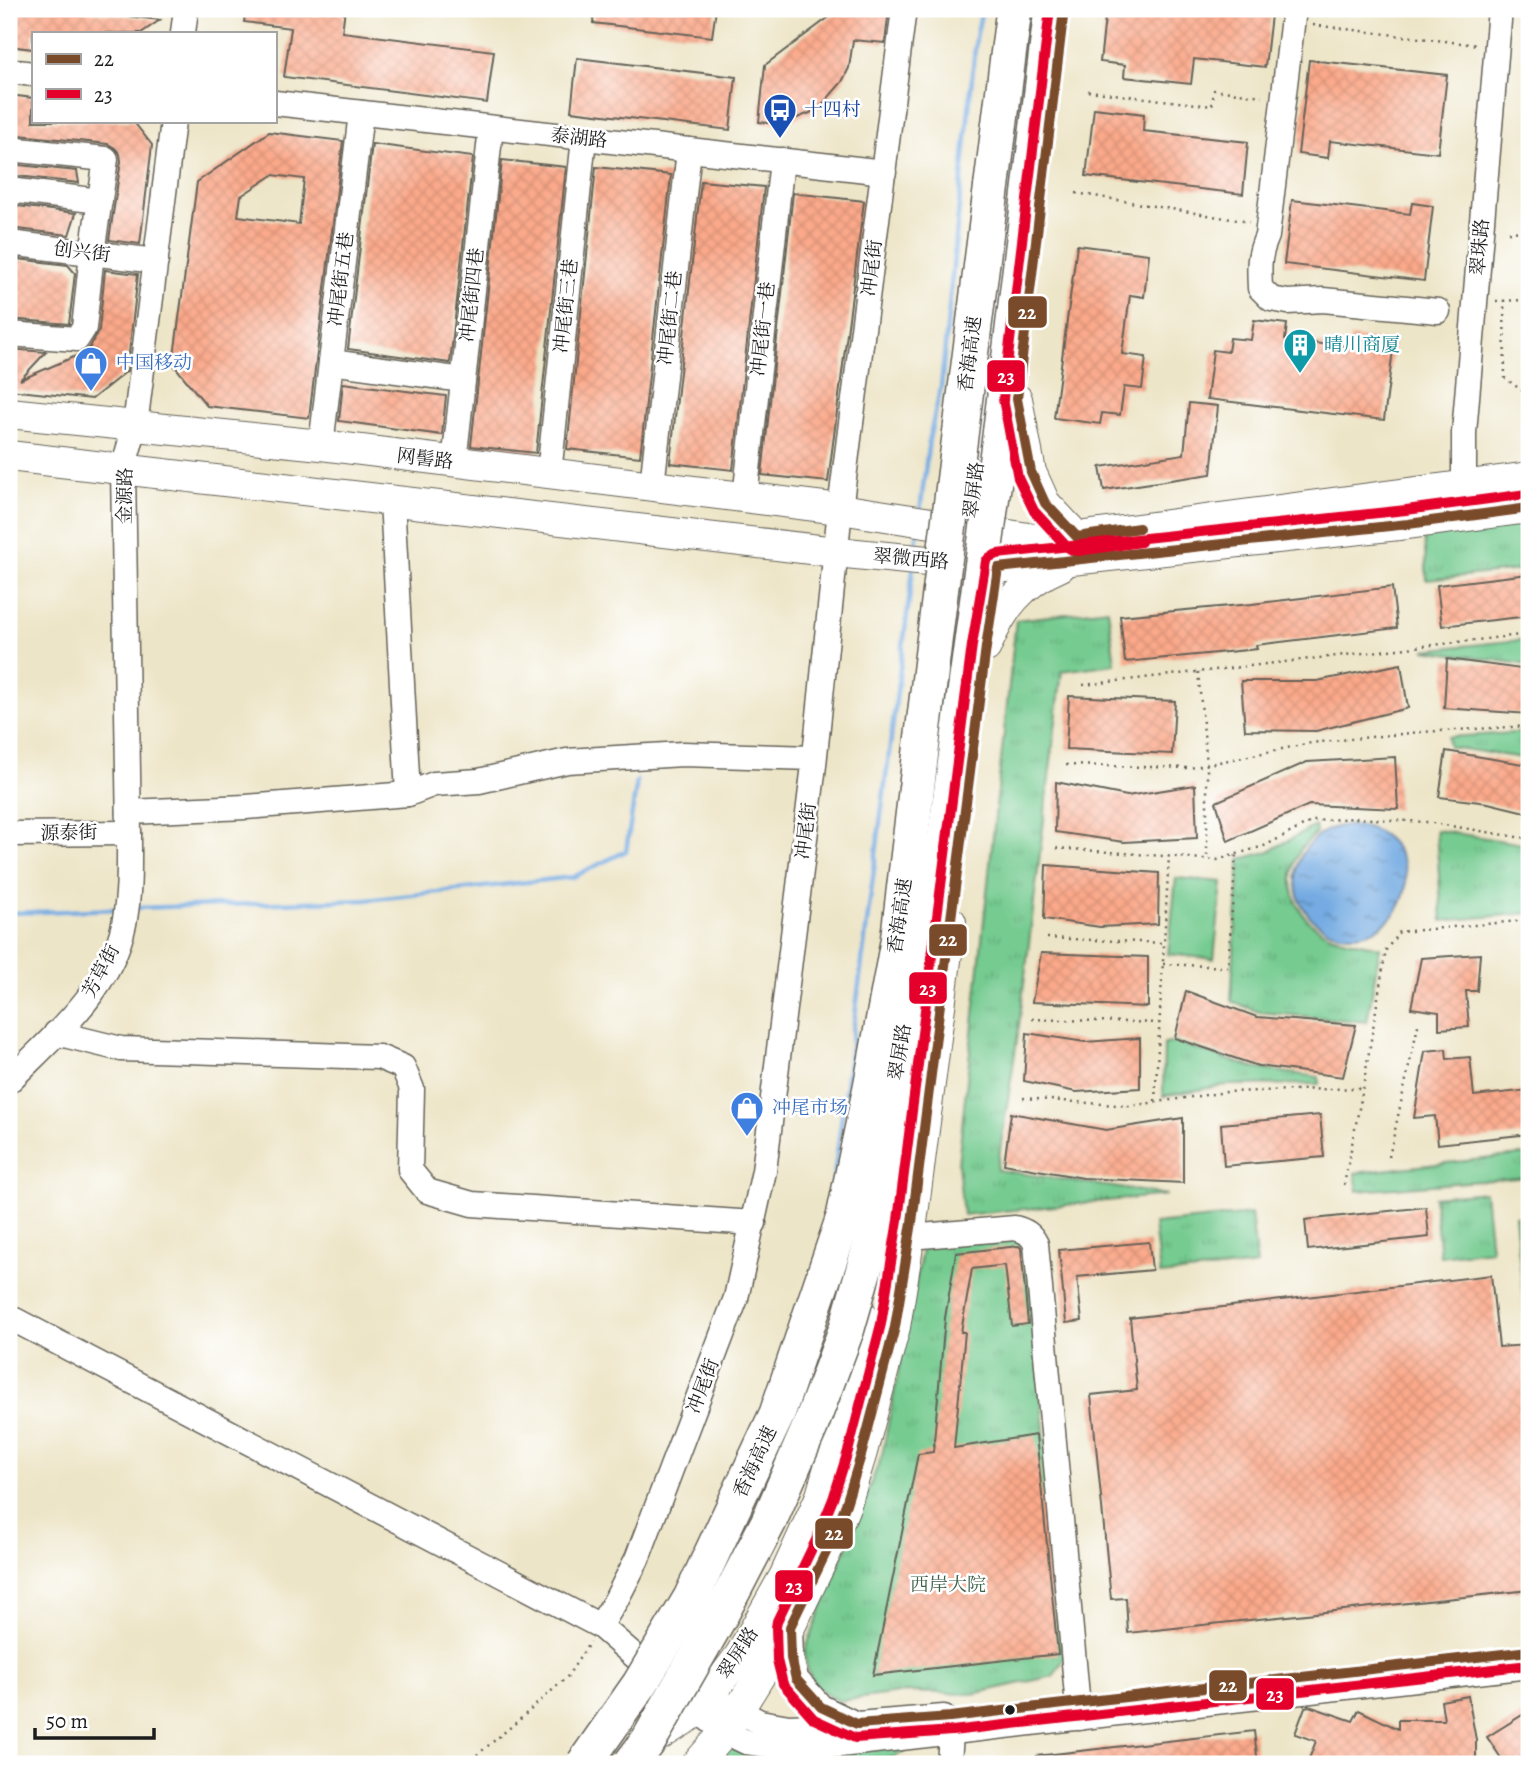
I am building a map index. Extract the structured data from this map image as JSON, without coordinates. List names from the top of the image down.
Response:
{
  "streets": {
    "highway": ["香海高速"],
    "main road": ["网髻路", "翠屏路", "翠微西路"],
    "street": [
      "泰湖路",
      "翠珠路",
      "创兴街",
      "冲尾街",
      "冲尾街五巷",
      "冲尾街四巷",
      "冲尾街三巷",
      "冲尾街二巷",
      "冲尾街一巷",
      "金源路",
      "源泰街",
      "芳草街"
    ]
  },
  "crossings": [
    ["泰湖路", "冲尾街"],
    ["泰湖路", "冲尾街五巷"],
    ["泰湖路", "冲尾街四巷"],
    ["泰湖路", "冲尾街三巷"],
    ["泰湖路", "冲尾街二巷"],
    ["泰湖路", "冲尾街一巷"],
    ["翠珠路", "翠微西路"],
    ["创兴街", "金源路"],
    ["冲尾街", "网髻路"],
    ["冲尾街", "翠微西路"],
    ["冲尾街", "源泰街"],
    ["冲尾街五巷", "网髻路"],
    ["冲尾街四巷", "网髻路"],
    ["冲尾街三巷", "网髻路"],
    ["冲尾街二巷", "网髻路"],
    ["冲尾街一巷", "网髻路"],
    ["网髻路", "金源路"],
    ["网髻路", "翠微西路"],
    ["翠屏路", "翠微西路"],
    ["金源路", "翠微西路"],
    ["金源路", "源泰街"],
    ["金源路", "芳草街"],
    ["源泰街", "芳草街"]
  ],
  "parks": ["西岸大院"],
  "places": {
    "bus stop": ["十四村"],
    "building": ["晴川商厦"],
    "shop": ["中国移动", "冲尾市场"]
  },
  "lines": ["transit line 22", "transit line 23"],
  "legend": ["22", "23"],
  "scale_bar": "50 m"
}
